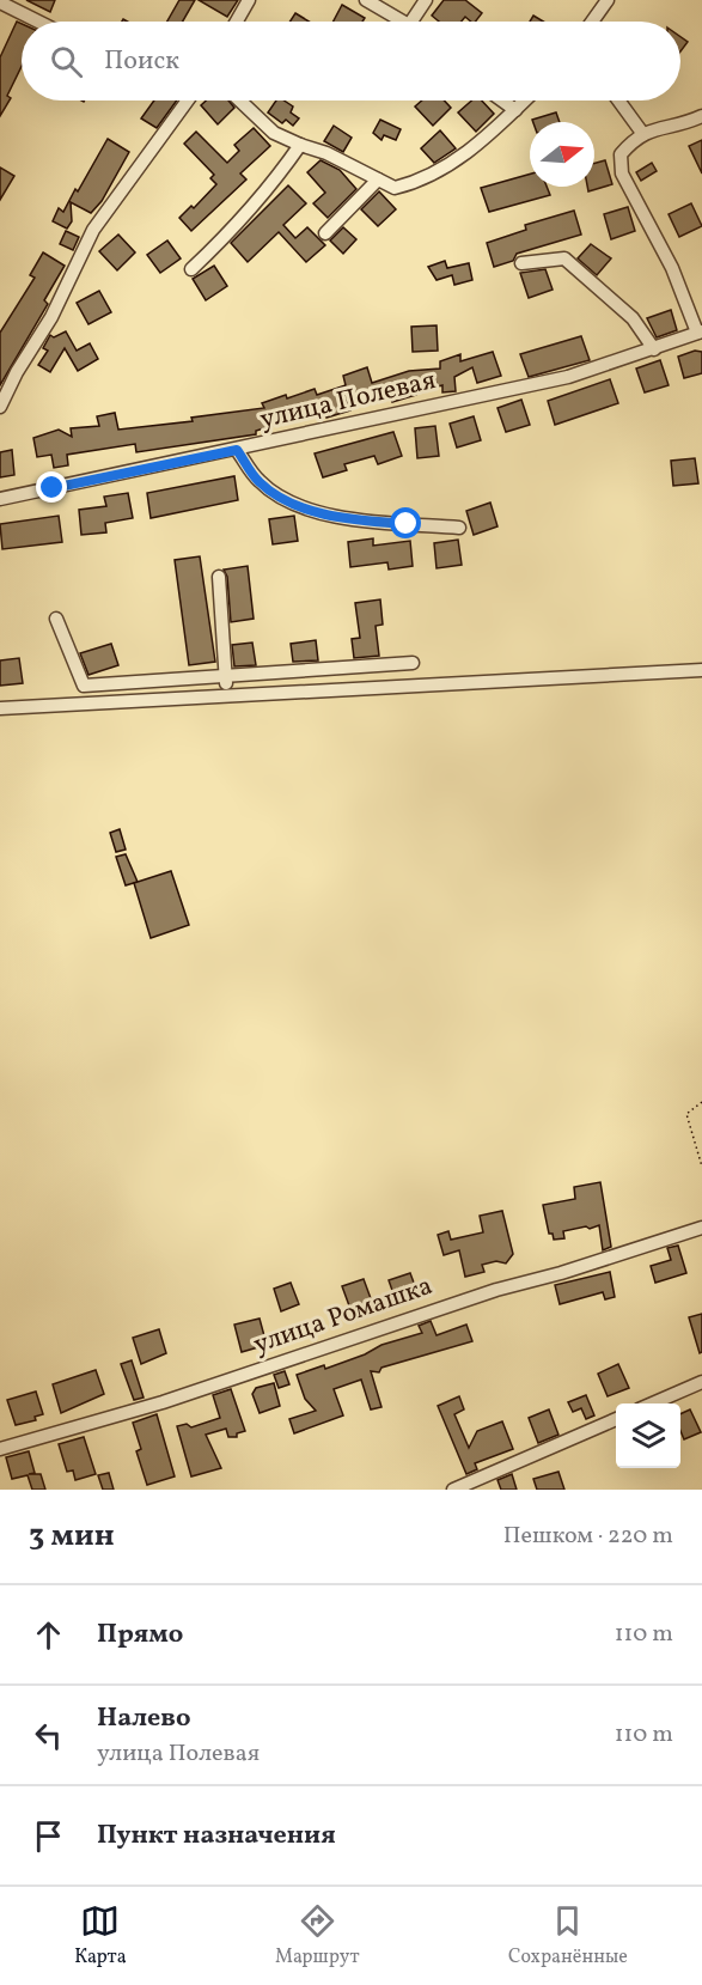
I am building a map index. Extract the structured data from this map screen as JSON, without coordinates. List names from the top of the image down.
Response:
{
  "streets": {
    "street": ["улица Полевая", "улица Ромашка"]
  },
  "north": "right",
  "page": {
    "search": "Поиск",
    "heading": ["3 мин", "Пешком · 220 m"],
    "list": [
      ["Прямо", "110 m"],
      ["Налево", "улица Полевая", "110 m"],
      "Пункт назначения"
    ],
    "nav": ["Карта", "Маршрут", "Сохранённые"]
  }
}
